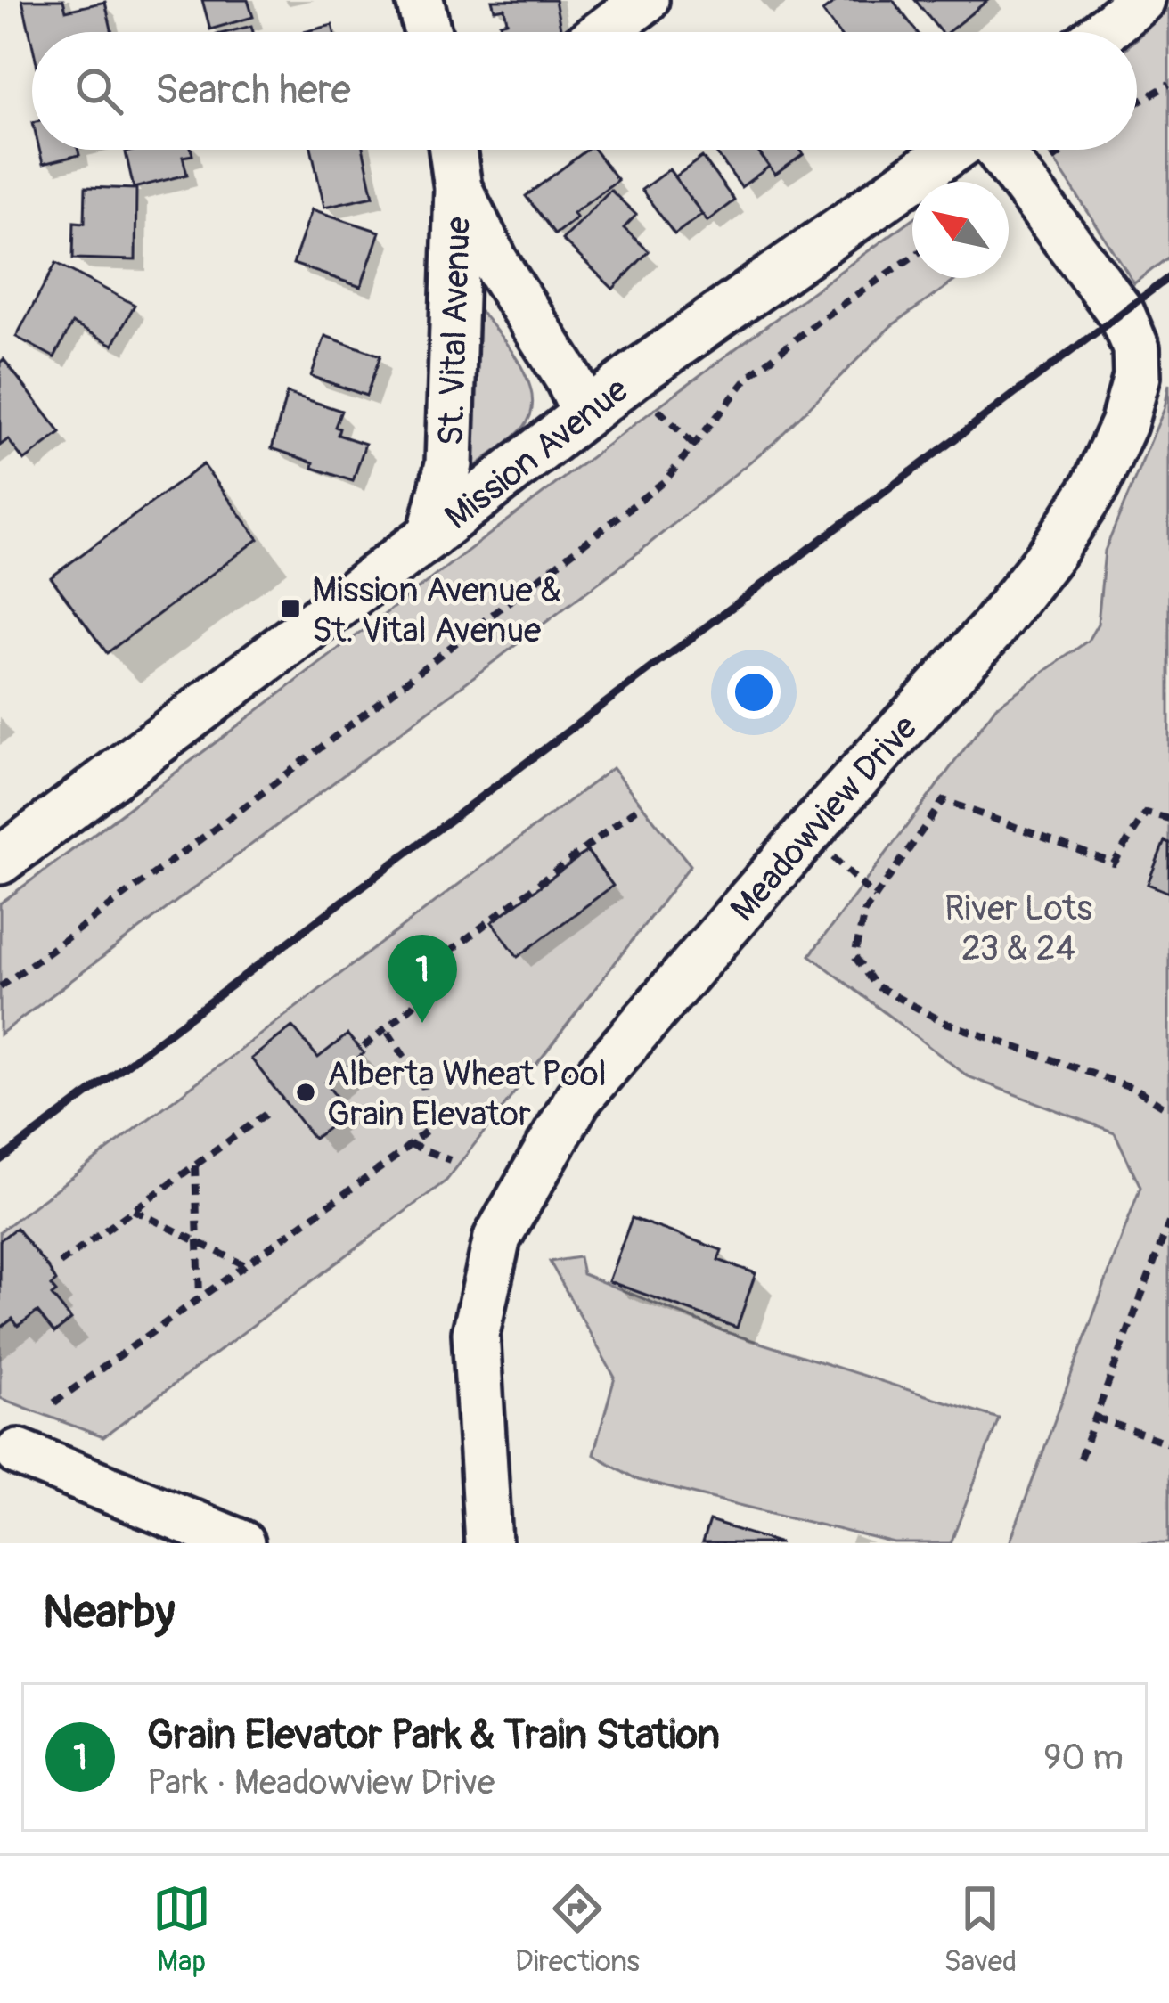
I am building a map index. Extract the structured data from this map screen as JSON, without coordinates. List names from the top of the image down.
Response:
{
  "streets": {
    "street": ["St. Vital Avenue", "Mission Avenue", "Meadowview Drive"]
  },
  "crossings": [
    ["St. Vital Avenue", "Mission Avenue"]
  ],
  "parks": ["River Lots 23 & 24"],
  "places": {
    "transit": ["Mission Avenue & St. Vital Avenue"],
    "other": ["Alberta Wheat Pool Grain Elevator"]
  },
  "north": "top left",
  "page": {
    "search": "Search here",
    "pins": "1",
    "heading": "Nearby",
    "list": [
      {
        "mark": "1",
        "name": "Grain Elevator Park & Train Station",
        "note": "Park · Meadowview Drive",
        "value": "90 m"
      }
    ],
    "nav": ["Map", "Directions", "Saved"]
  }
}
